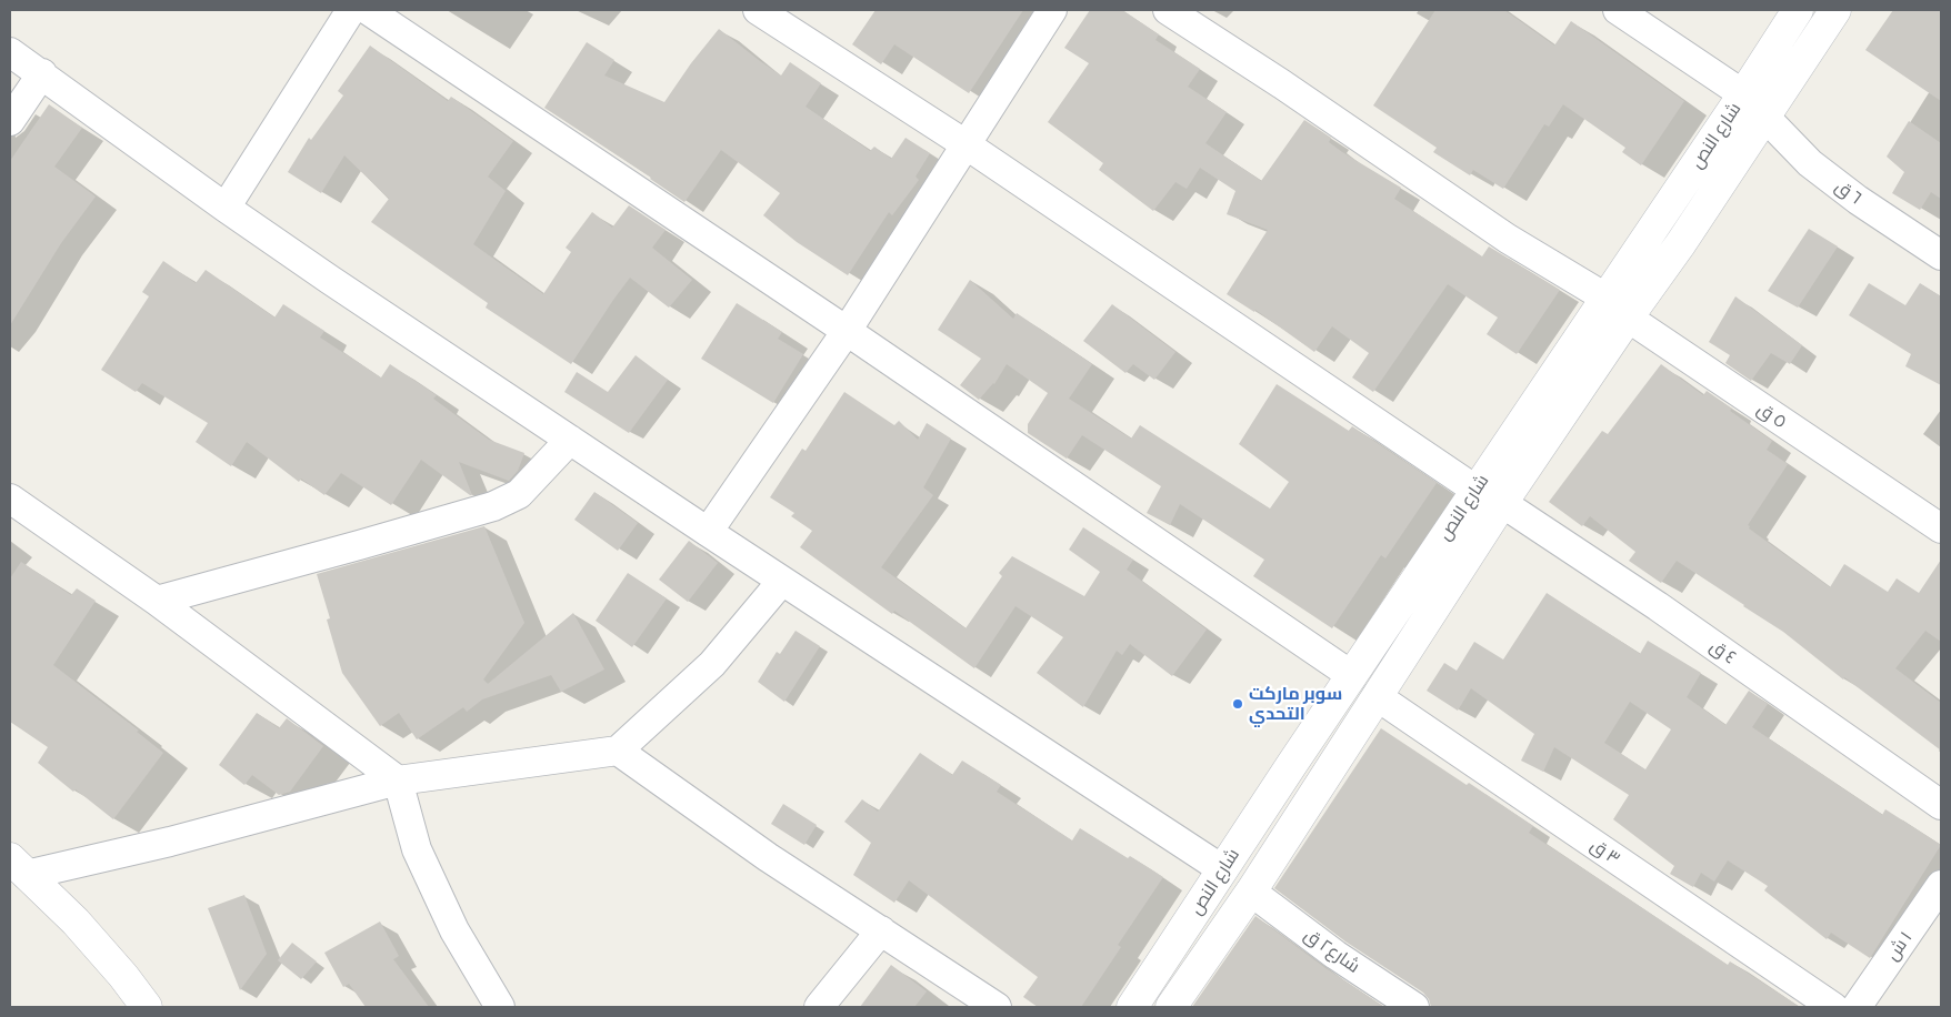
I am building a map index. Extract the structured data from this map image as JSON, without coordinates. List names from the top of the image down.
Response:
{
  "streets": {
    "main road": ["شارع النص"],
    "street": [
      "٦ ق",
      "٥ ق",
      "٤ ق",
      "٣ ق",
      "١ ش",
      "شارع٢ ق"
    ]
  },
  "crossings": [
    ["شارع النص", "٦ ق"],
    ["شارع النص", "٥ ق"],
    ["شارع النص", "٤ ق"],
    ["شارع النص", "٣ ق"],
    ["شارع النص", "شارع٢ ق"]
  ],
  "places": ["سوبر ماركت التحدي"]
}
